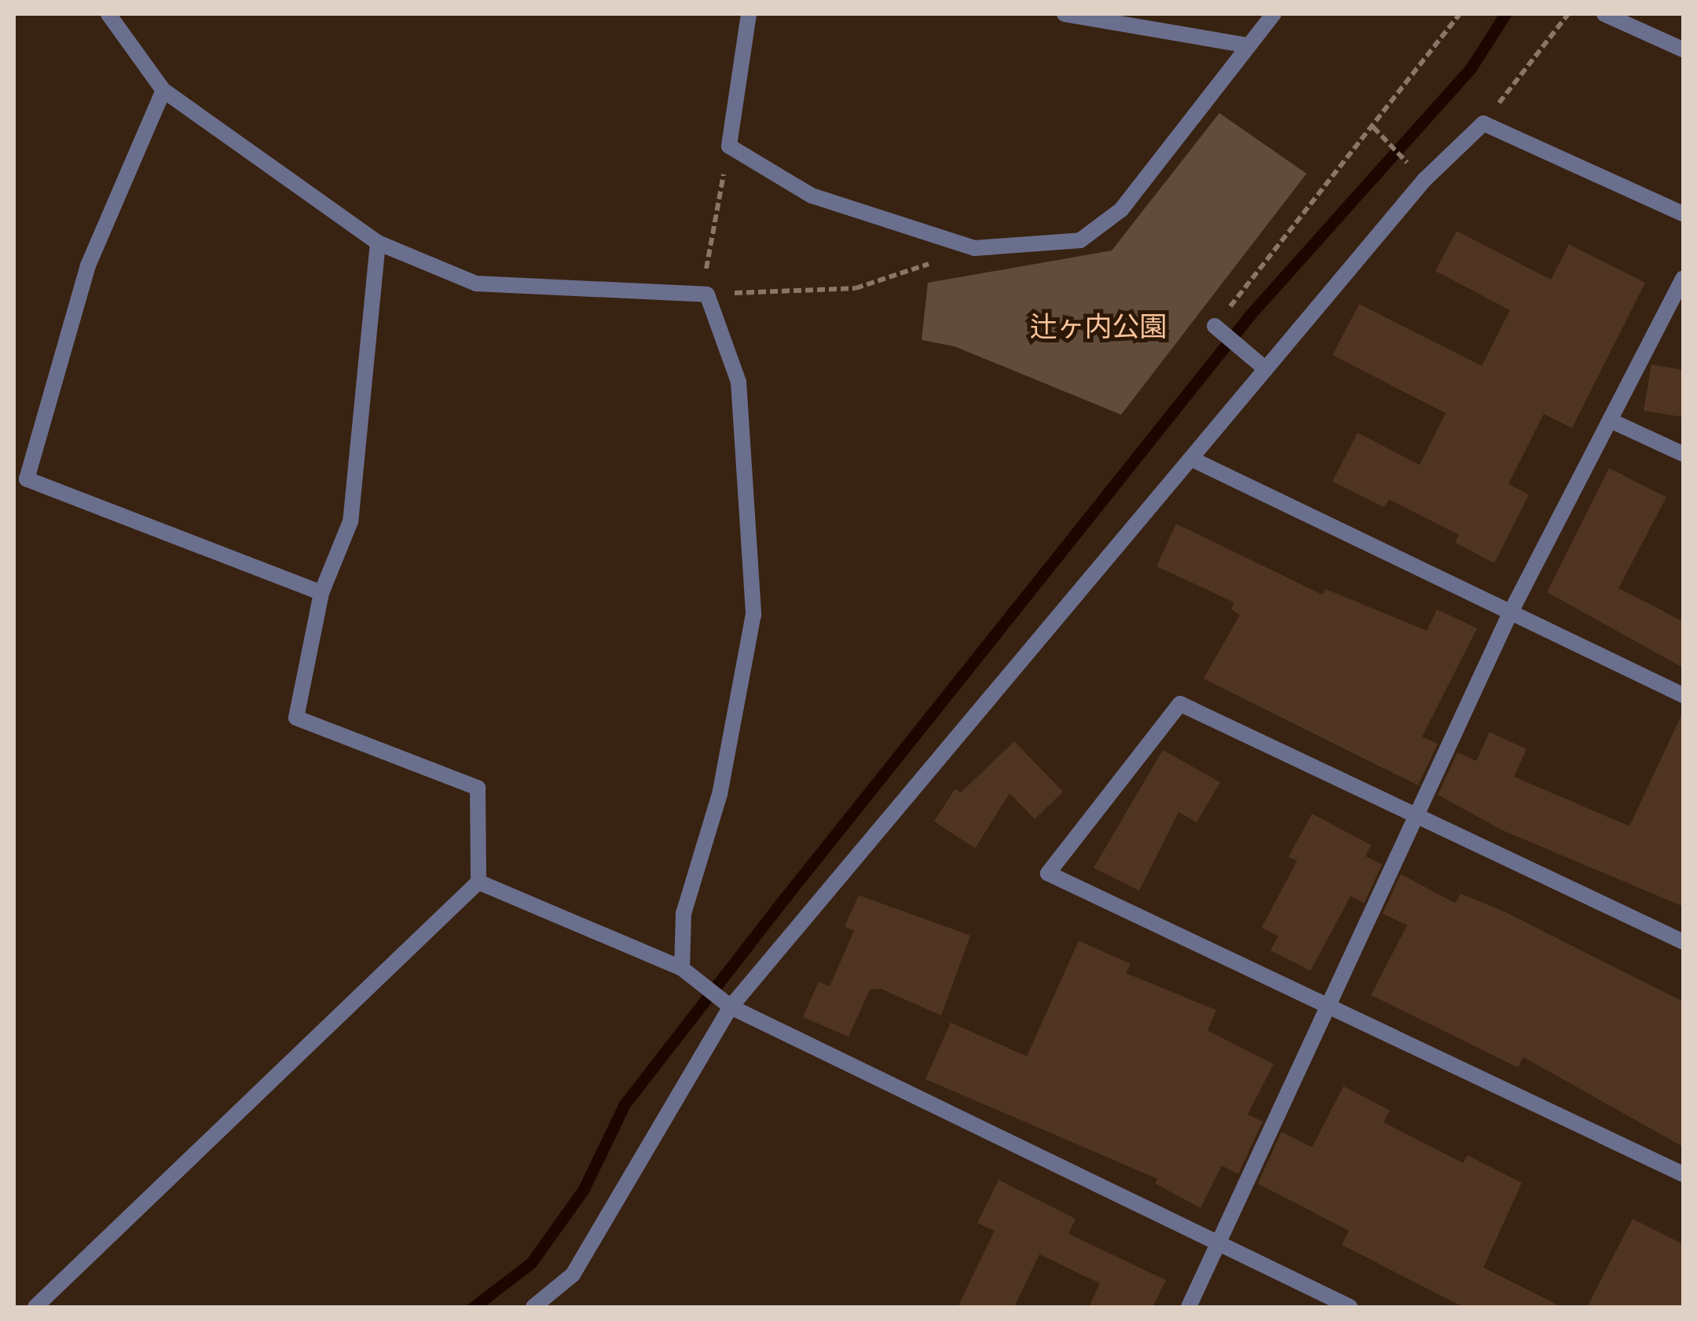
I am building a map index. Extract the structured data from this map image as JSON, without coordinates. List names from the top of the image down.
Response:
{
  "parks": ["辻ヶ内公園"]
}
